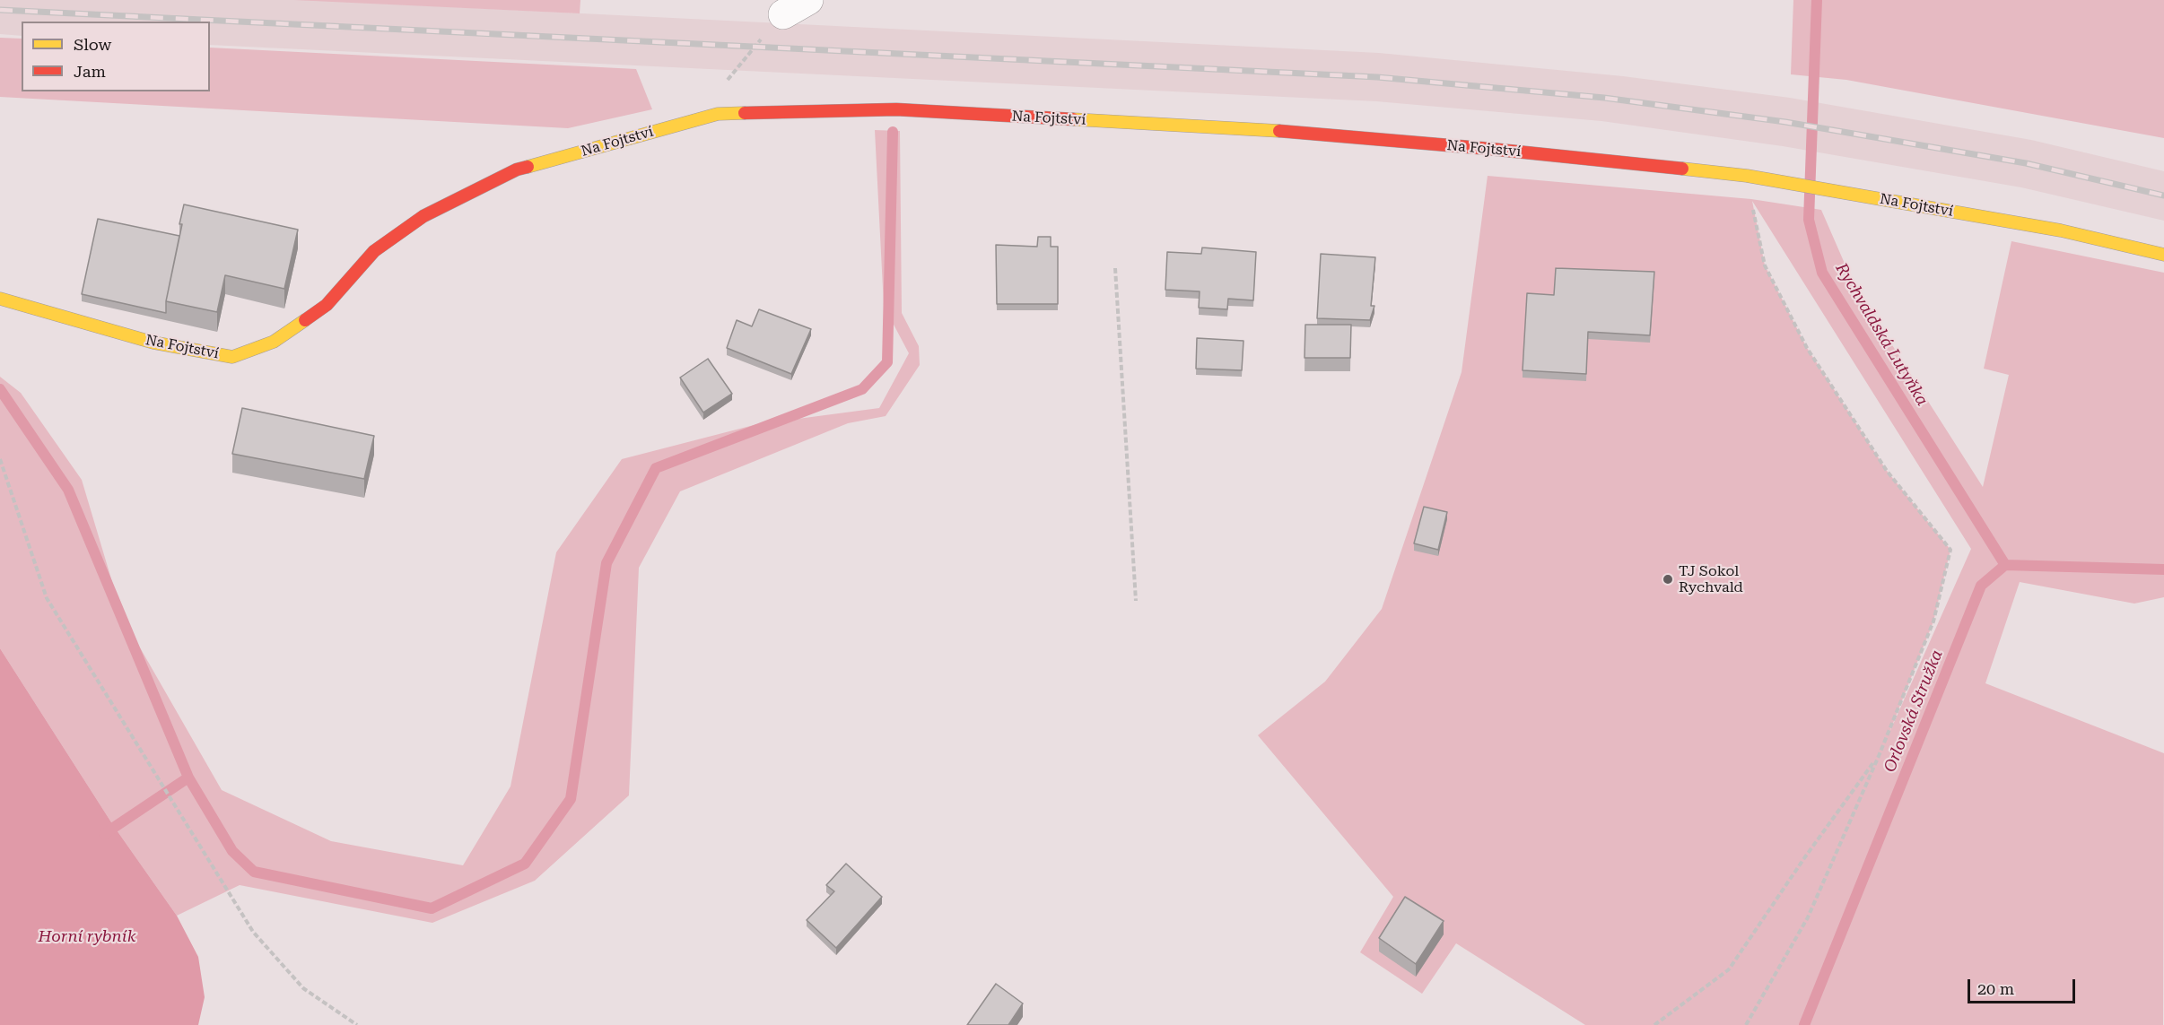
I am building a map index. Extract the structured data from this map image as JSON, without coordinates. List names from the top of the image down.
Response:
{
  "streets": {
    "street": ["Na Fojtství"]
  },
  "water": ["Rychvaldská Lutyňka", "Orlovská Stružka", "Horní rybník"],
  "places": ["TJ Sokol Rychvald"],
  "legend": ["Slow", "Jam"],
  "scale_bar": "20 m"
}
